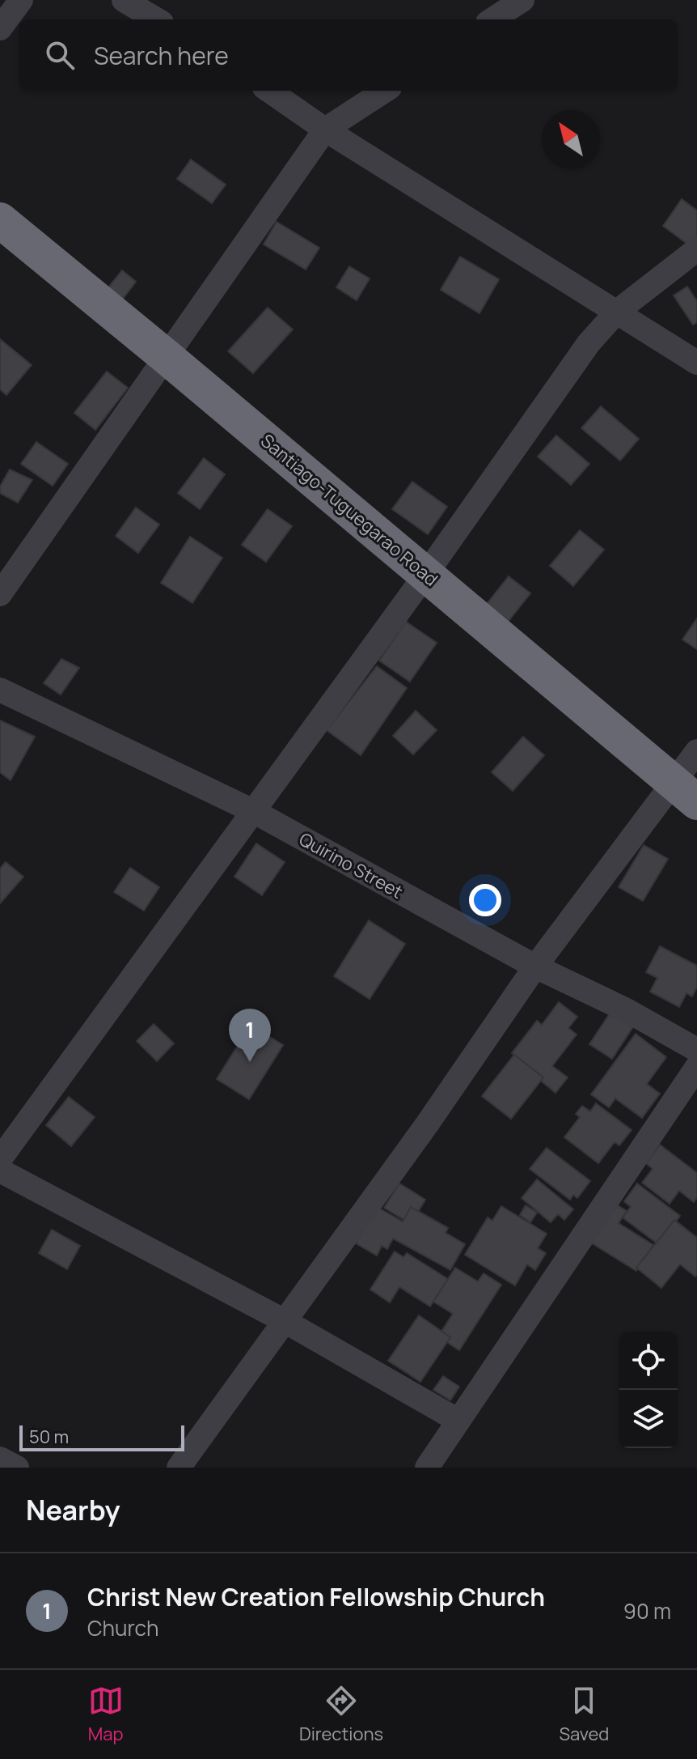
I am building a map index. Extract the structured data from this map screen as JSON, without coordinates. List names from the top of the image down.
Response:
{
  "streets": {
    "highway": ["Santiago-Tuguegarao Road"],
    "street": ["Quirino Street"]
  },
  "scale_bar": "50 m",
  "north": "top left",
  "page": {
    "search": "Search here",
    "pins": "1",
    "scale": "50 m",
    "heading": "Nearby",
    "list": [
      {
        "mark": "1",
        "name": "Christ New Creation Fellowship Church",
        "note": "Church",
        "value": "90 m"
      }
    ],
    "nav": ["Map", "Directions", "Saved"]
  }
}
